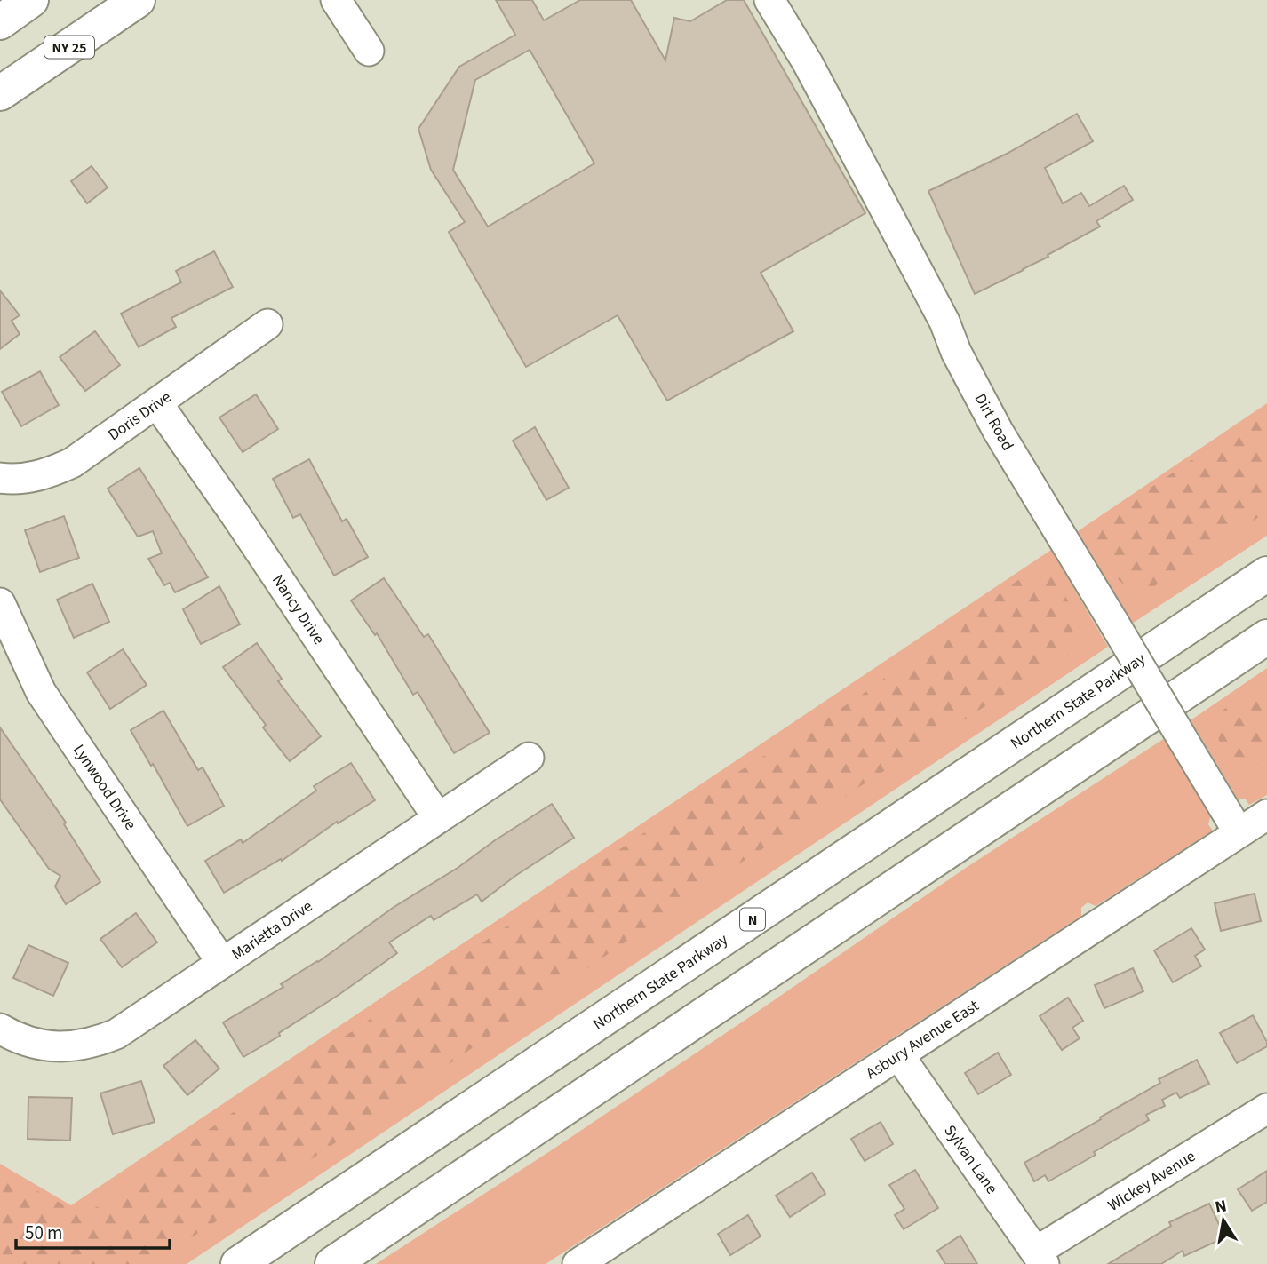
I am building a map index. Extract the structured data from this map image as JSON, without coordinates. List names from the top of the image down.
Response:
{
  "streets": {
    "main road": ["NY 25", "Northern State Parkway", "N"],
    "street": [
      "Doris Drive",
      "Dirt Road",
      "Nancy Drive",
      "Lynwood Drive",
      "Marietta Drive",
      "Asbury Avenue East",
      "Sylvan Lane",
      "Wickey Avenue"
    ]
  },
  "crossings": [
    ["Doris Drive", "Nancy Drive"],
    ["Dirt Road", "Asbury Avenue East"],
    ["Nancy Drive", "Marietta Drive"],
    ["Lynwood Drive", "Marietta Drive"],
    ["Asbury Avenue East", "Sylvan Lane"],
    ["Sylvan Lane", "Wickey Avenue"]
  ],
  "scale_bar": "50 m",
  "north": "top"
}
